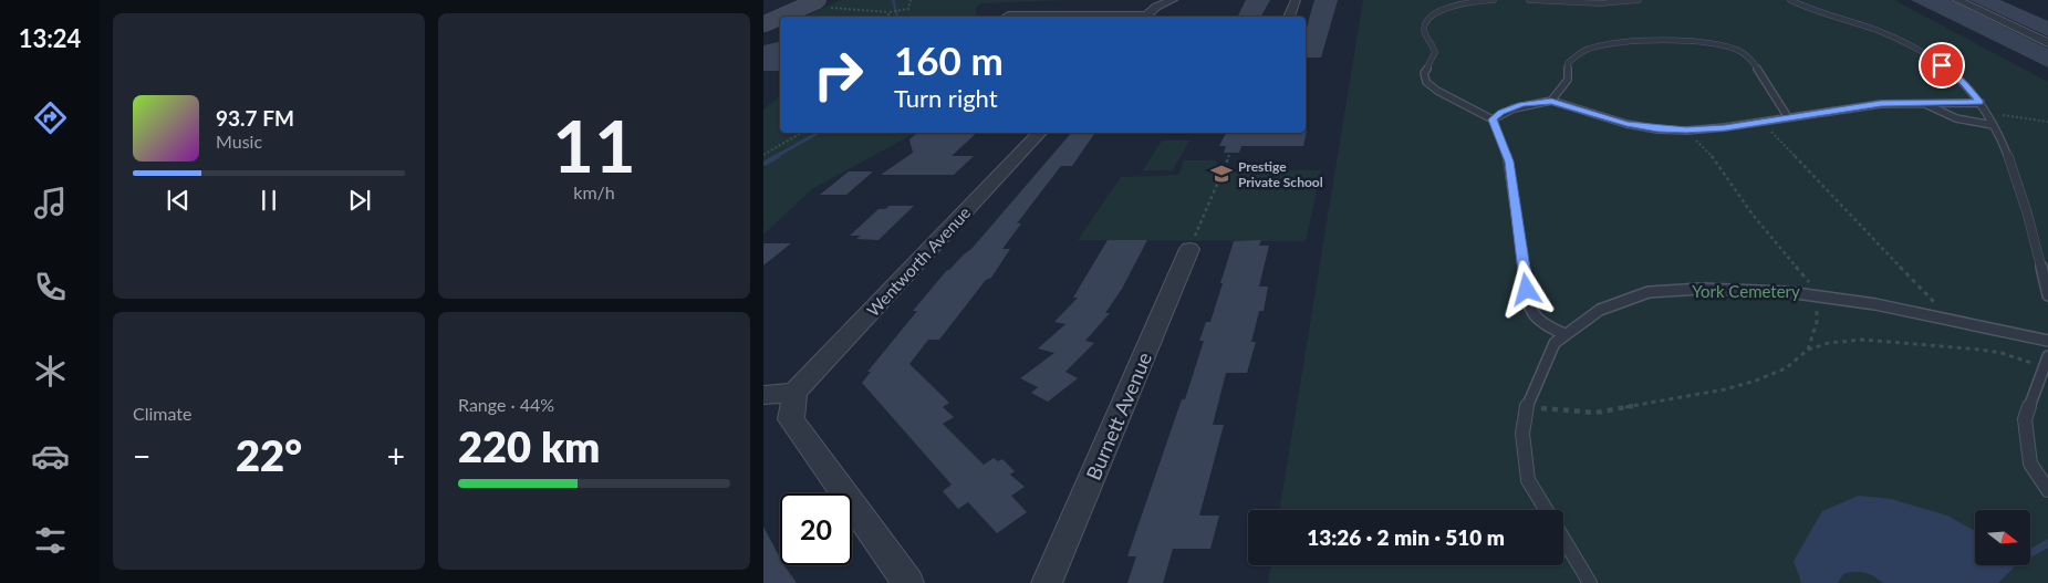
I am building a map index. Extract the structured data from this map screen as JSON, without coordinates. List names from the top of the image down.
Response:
{
  "streets": {
    "street": ["Wentworth Avenue", "Burnett Avenue"]
  },
  "parks": ["York Cemetery"],
  "places": {
    "school or university": ["Prestige Private School"]
  },
  "north": "right",
  "page": {
    "tabs": "13:24",
    "tile": [
      ["11", "km/h"],
      "Climate",
      ["Range · 44%", "220 km"]
    ],
    "turn": ["160 m", "Turn right"],
    "song": ["93.7 FM", "Music"],
    "heat": ["−", "22°", "+"],
    "limit": "20",
    "trip": "13:26 · 2 min · 510 m"
  }
}
